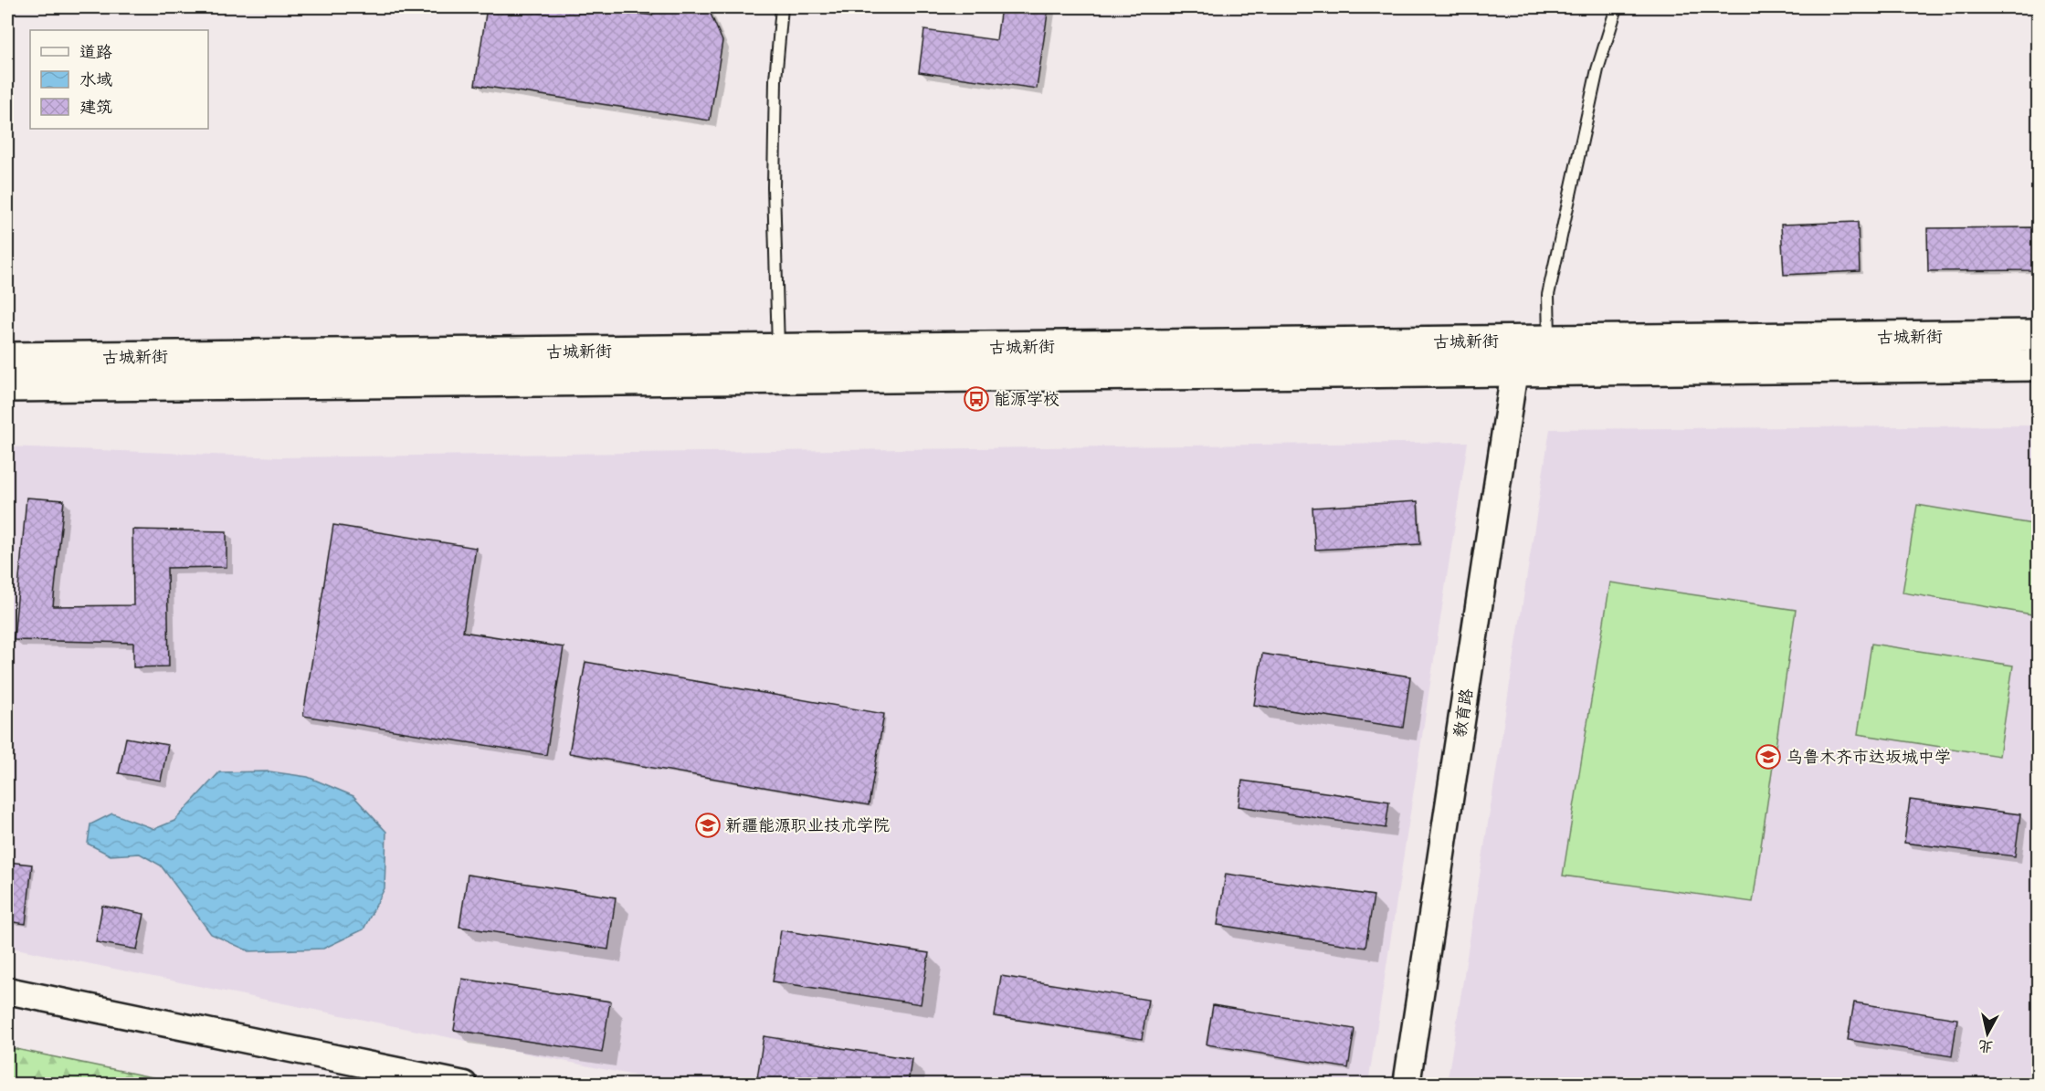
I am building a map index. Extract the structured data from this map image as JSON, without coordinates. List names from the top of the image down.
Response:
{
  "streets": {
    "main road": ["古城新街"],
    "street": ["教育路"]
  },
  "crossings": [
    ["古城新街", "教育路"]
  ],
  "places": {
    "bus stop": ["能源学校"],
    "school or university": ["乌鲁木齐市达坂城中学", "新疆能源职业技术学院"]
  },
  "legend": ["道路", "水域", "建筑"],
  "north": "bottom"
}
